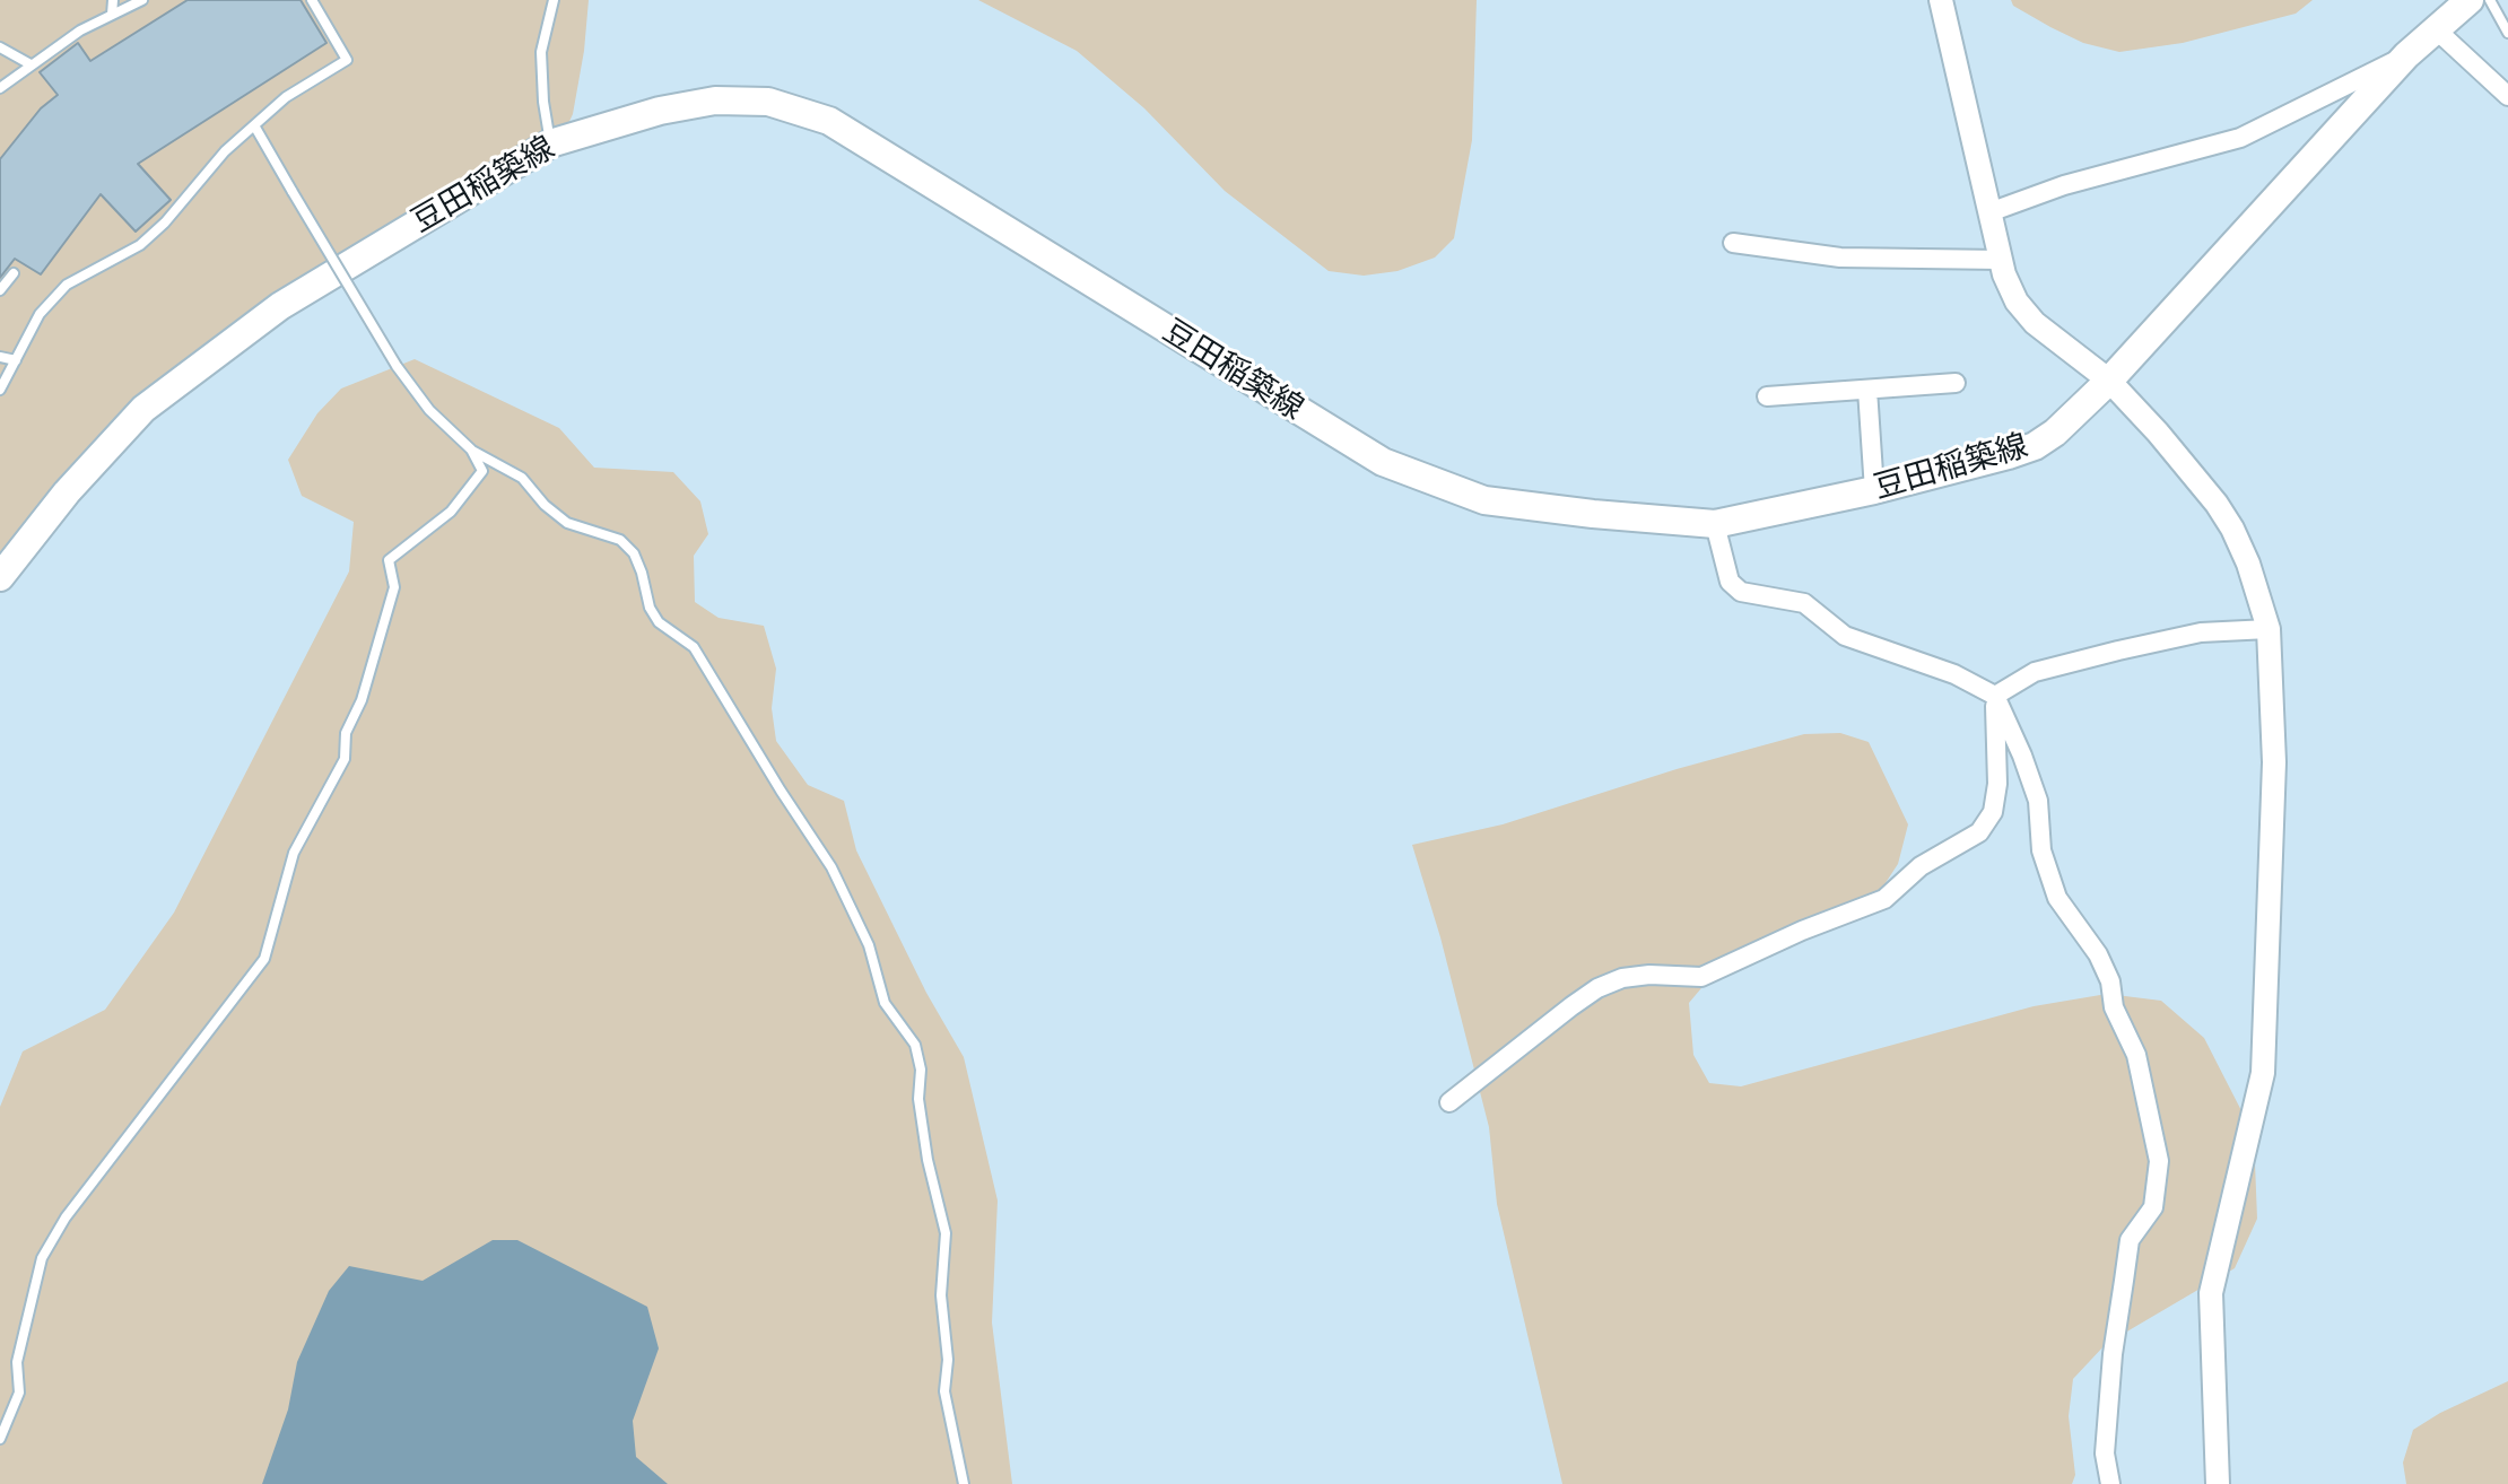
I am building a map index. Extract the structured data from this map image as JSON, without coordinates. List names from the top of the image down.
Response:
{
  "streets": {
    "main road": ["豆田稲築線"]
  }
}
